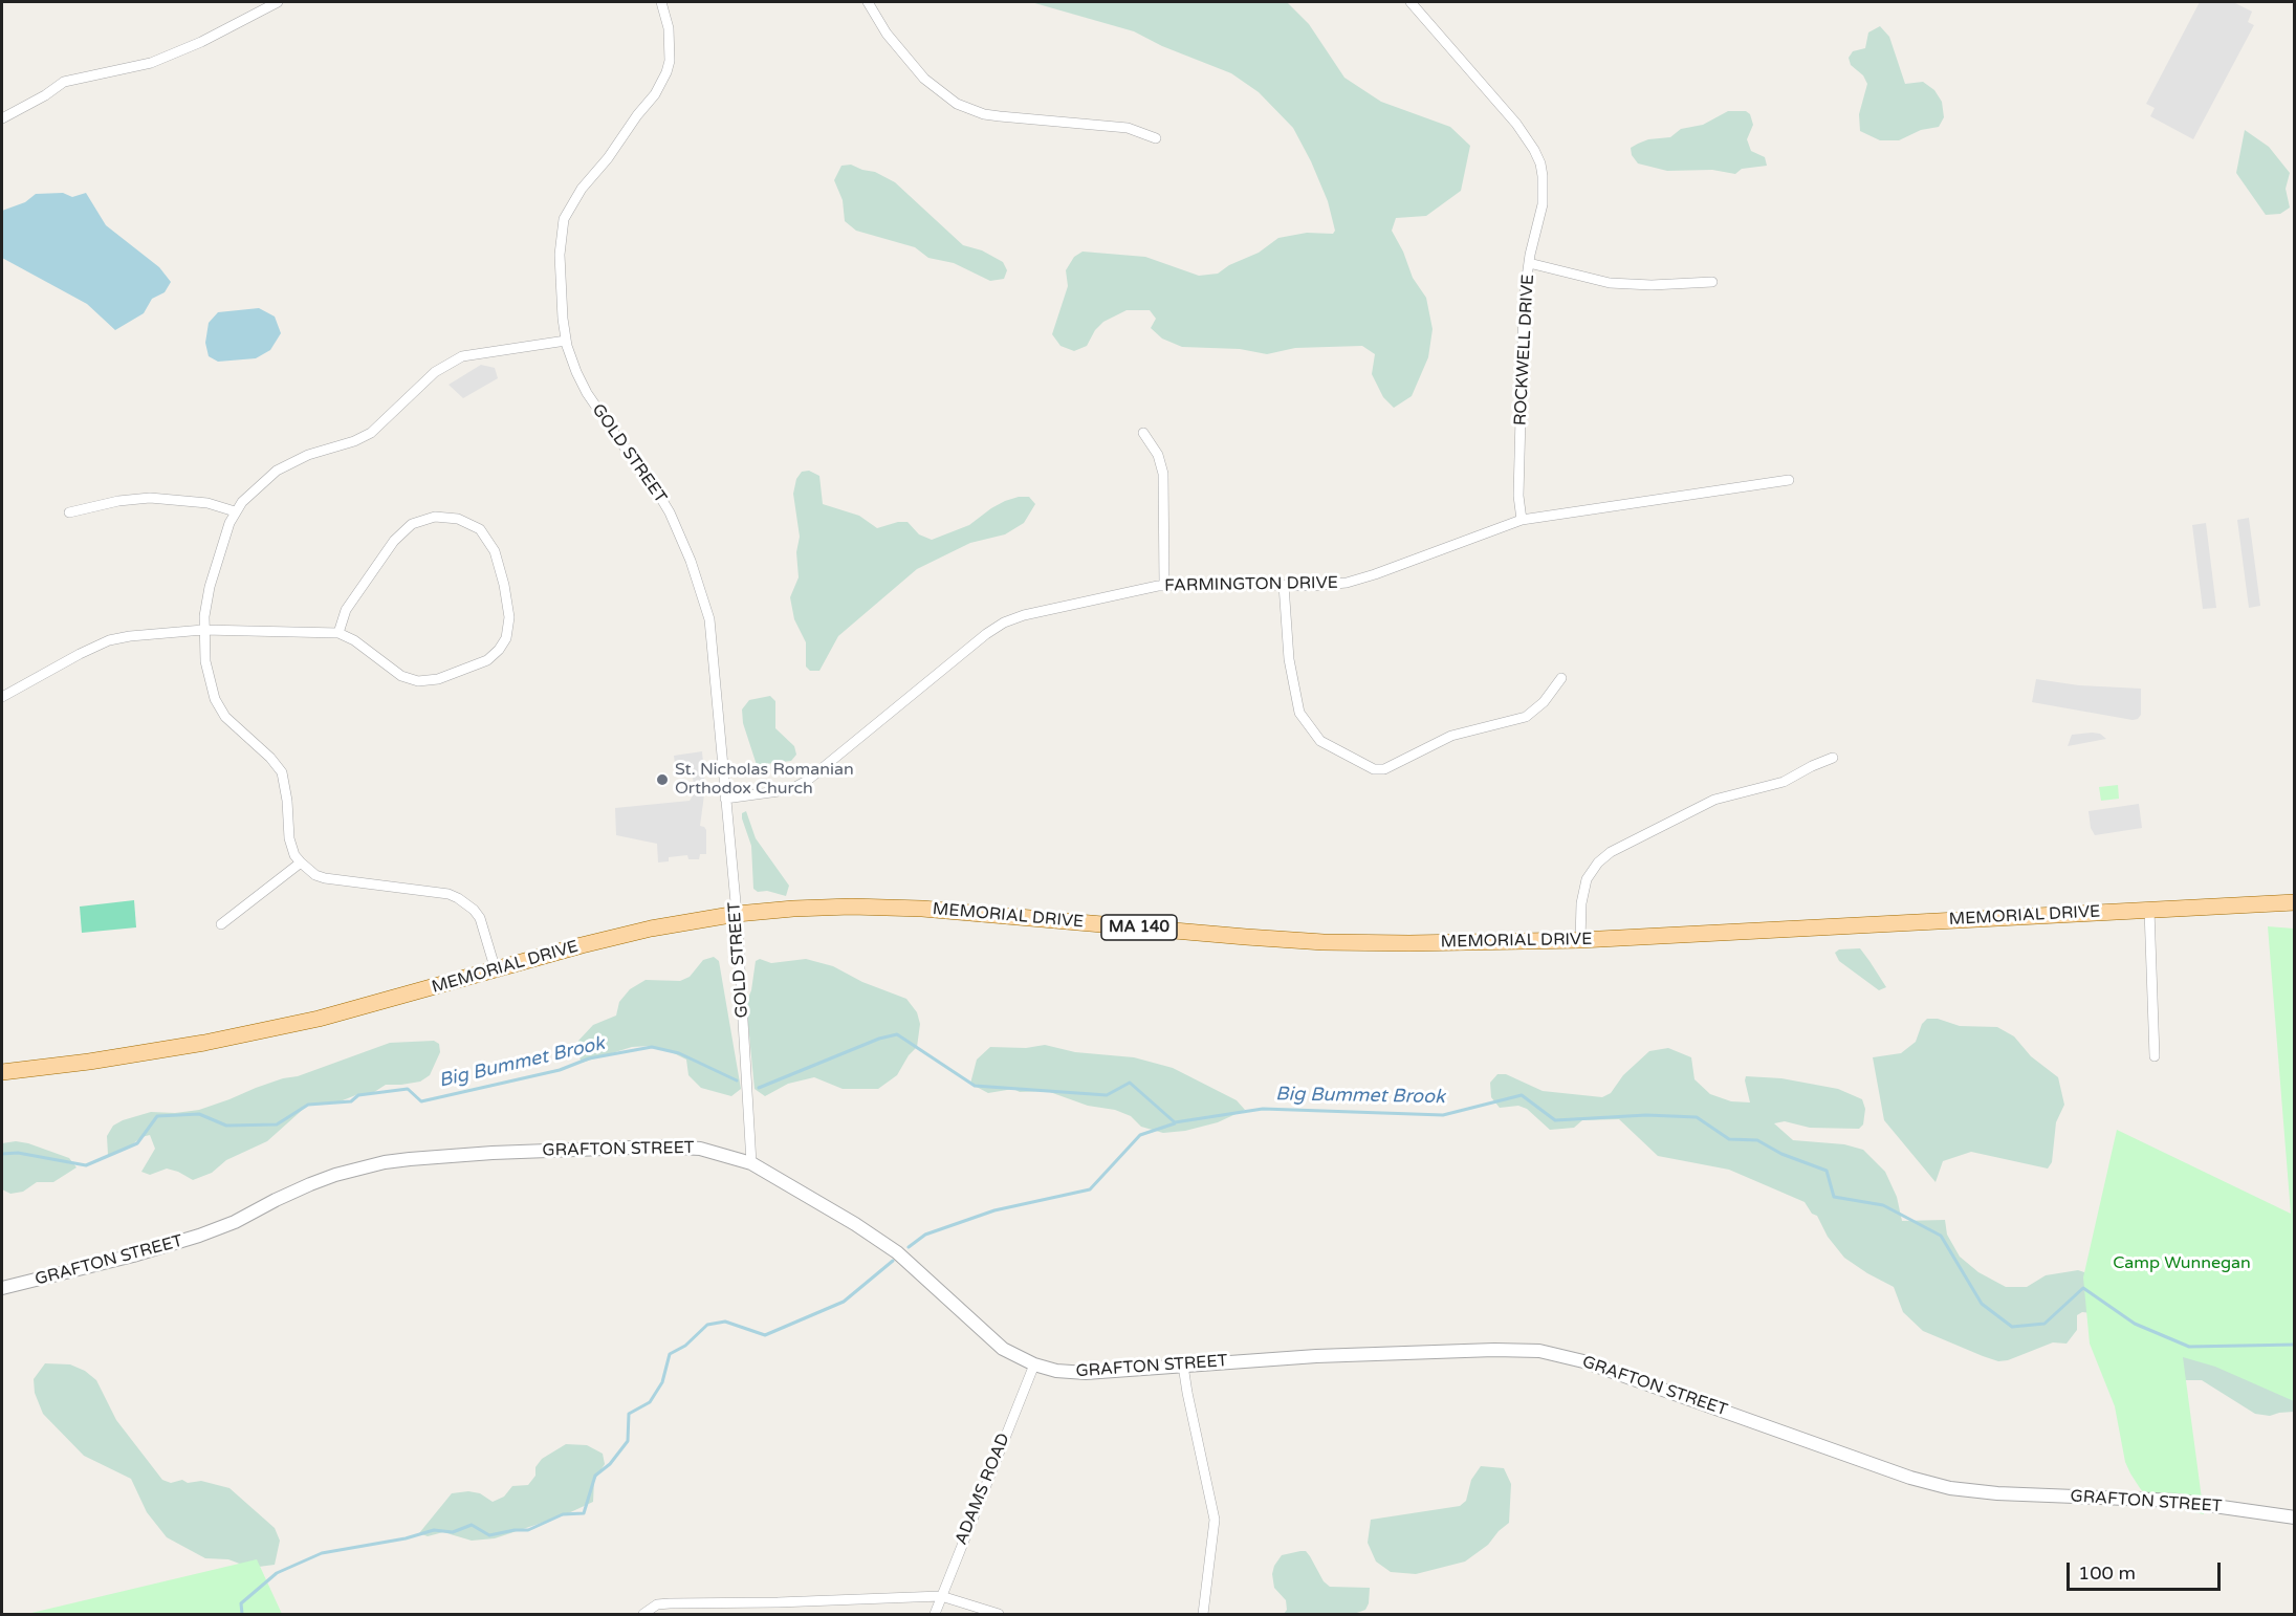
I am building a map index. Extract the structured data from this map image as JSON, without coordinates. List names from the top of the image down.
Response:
{
  "streets": {
    "main road": ["MEMORIAL DRIVE", "MA 140"],
    "street": [
      "ROCKWELL DRIVE",
      "GOLD STREET",
      "FARMINGTON DRIVE",
      "GRAFTON STREET",
      "ADAMS ROAD"
    ]
  },
  "crossings": [
    ["ROCKWELL DRIVE", "FARMINGTON DRIVE"],
    ["GOLD STREET", "FARMINGTON DRIVE"],
    ["GOLD STREET", "MEMORIAL DRIVE"],
    ["GOLD STREET", "GRAFTON STREET"],
    ["GRAFTON STREET", "ADAMS ROAD"]
  ],
  "water": ["Big Bummet Brook"],
  "parks": ["Camp Wunnegan"],
  "places": ["St. Nicholas Romanian Orthodox Church"],
  "scale_bar": "100 m"
}
